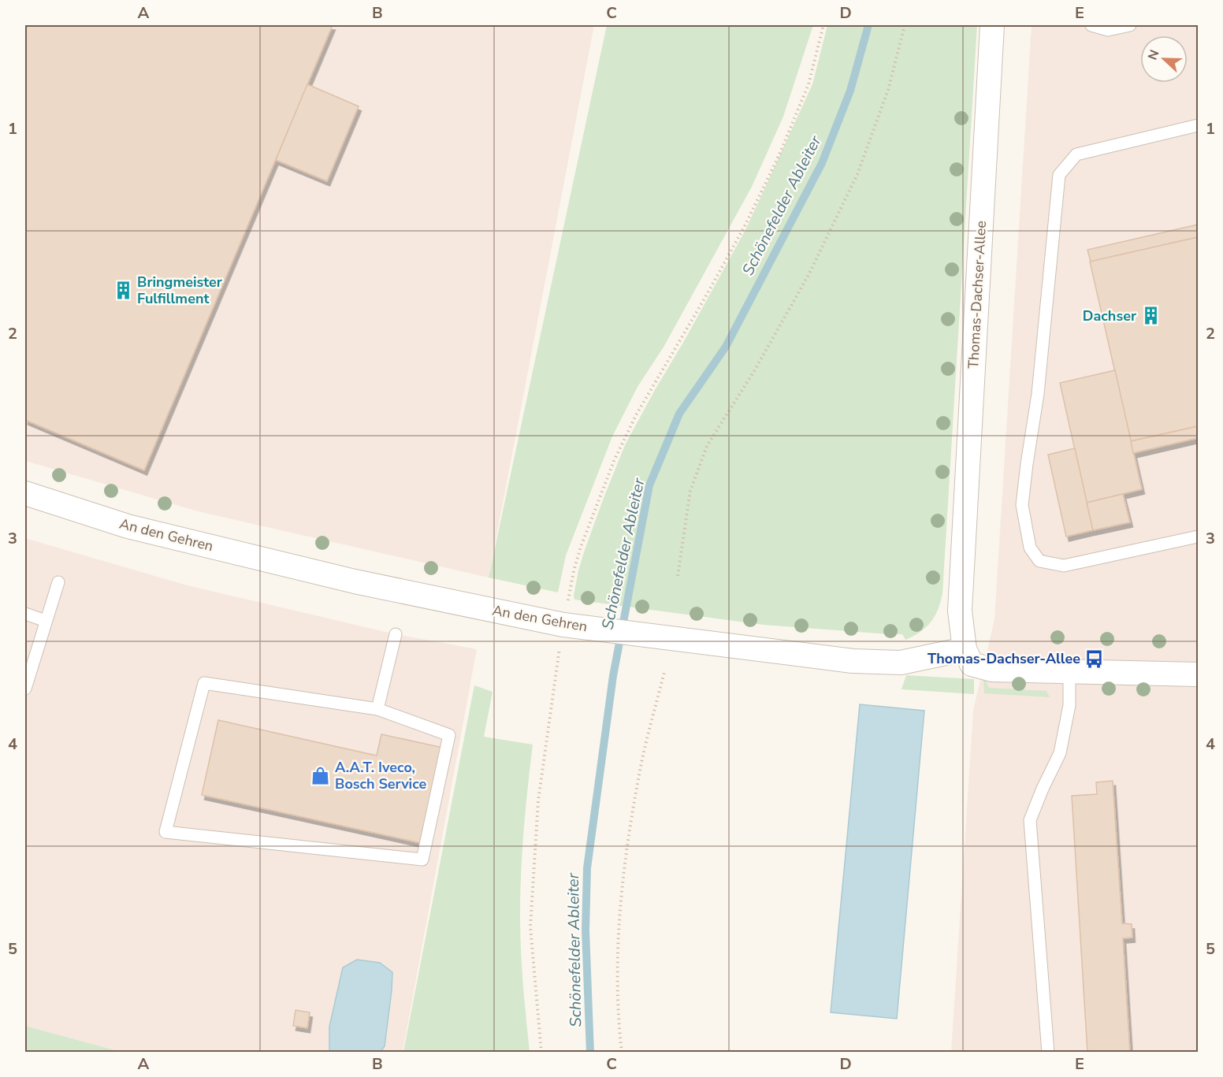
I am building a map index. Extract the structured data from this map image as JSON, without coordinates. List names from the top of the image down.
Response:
{
  "streets": {
    "street": ["Thomas-Dachser-Allee", "An den Gehren"]
  },
  "crossings": [
    ["Thomas-Dachser-Allee", "An den Gehren"]
  ],
  "water": ["Schönefelder Ableiter"],
  "places": {
    "building": ["Bringmeister Fulfillment", "Dachser"],
    "bus stop": ["Thomas-Dachser-Allee"],
    "shop": ["A.A.T. Iveco, Bosch Service"]
  },
  "north": "left",
  "grid": {
    "columns": [
      "A",
      "B",
      "C",
      "D",
      "E"
    ],
    "rows": [
      "1",
      "2",
      "3",
      "4",
      "5"
    ]
  }
}
